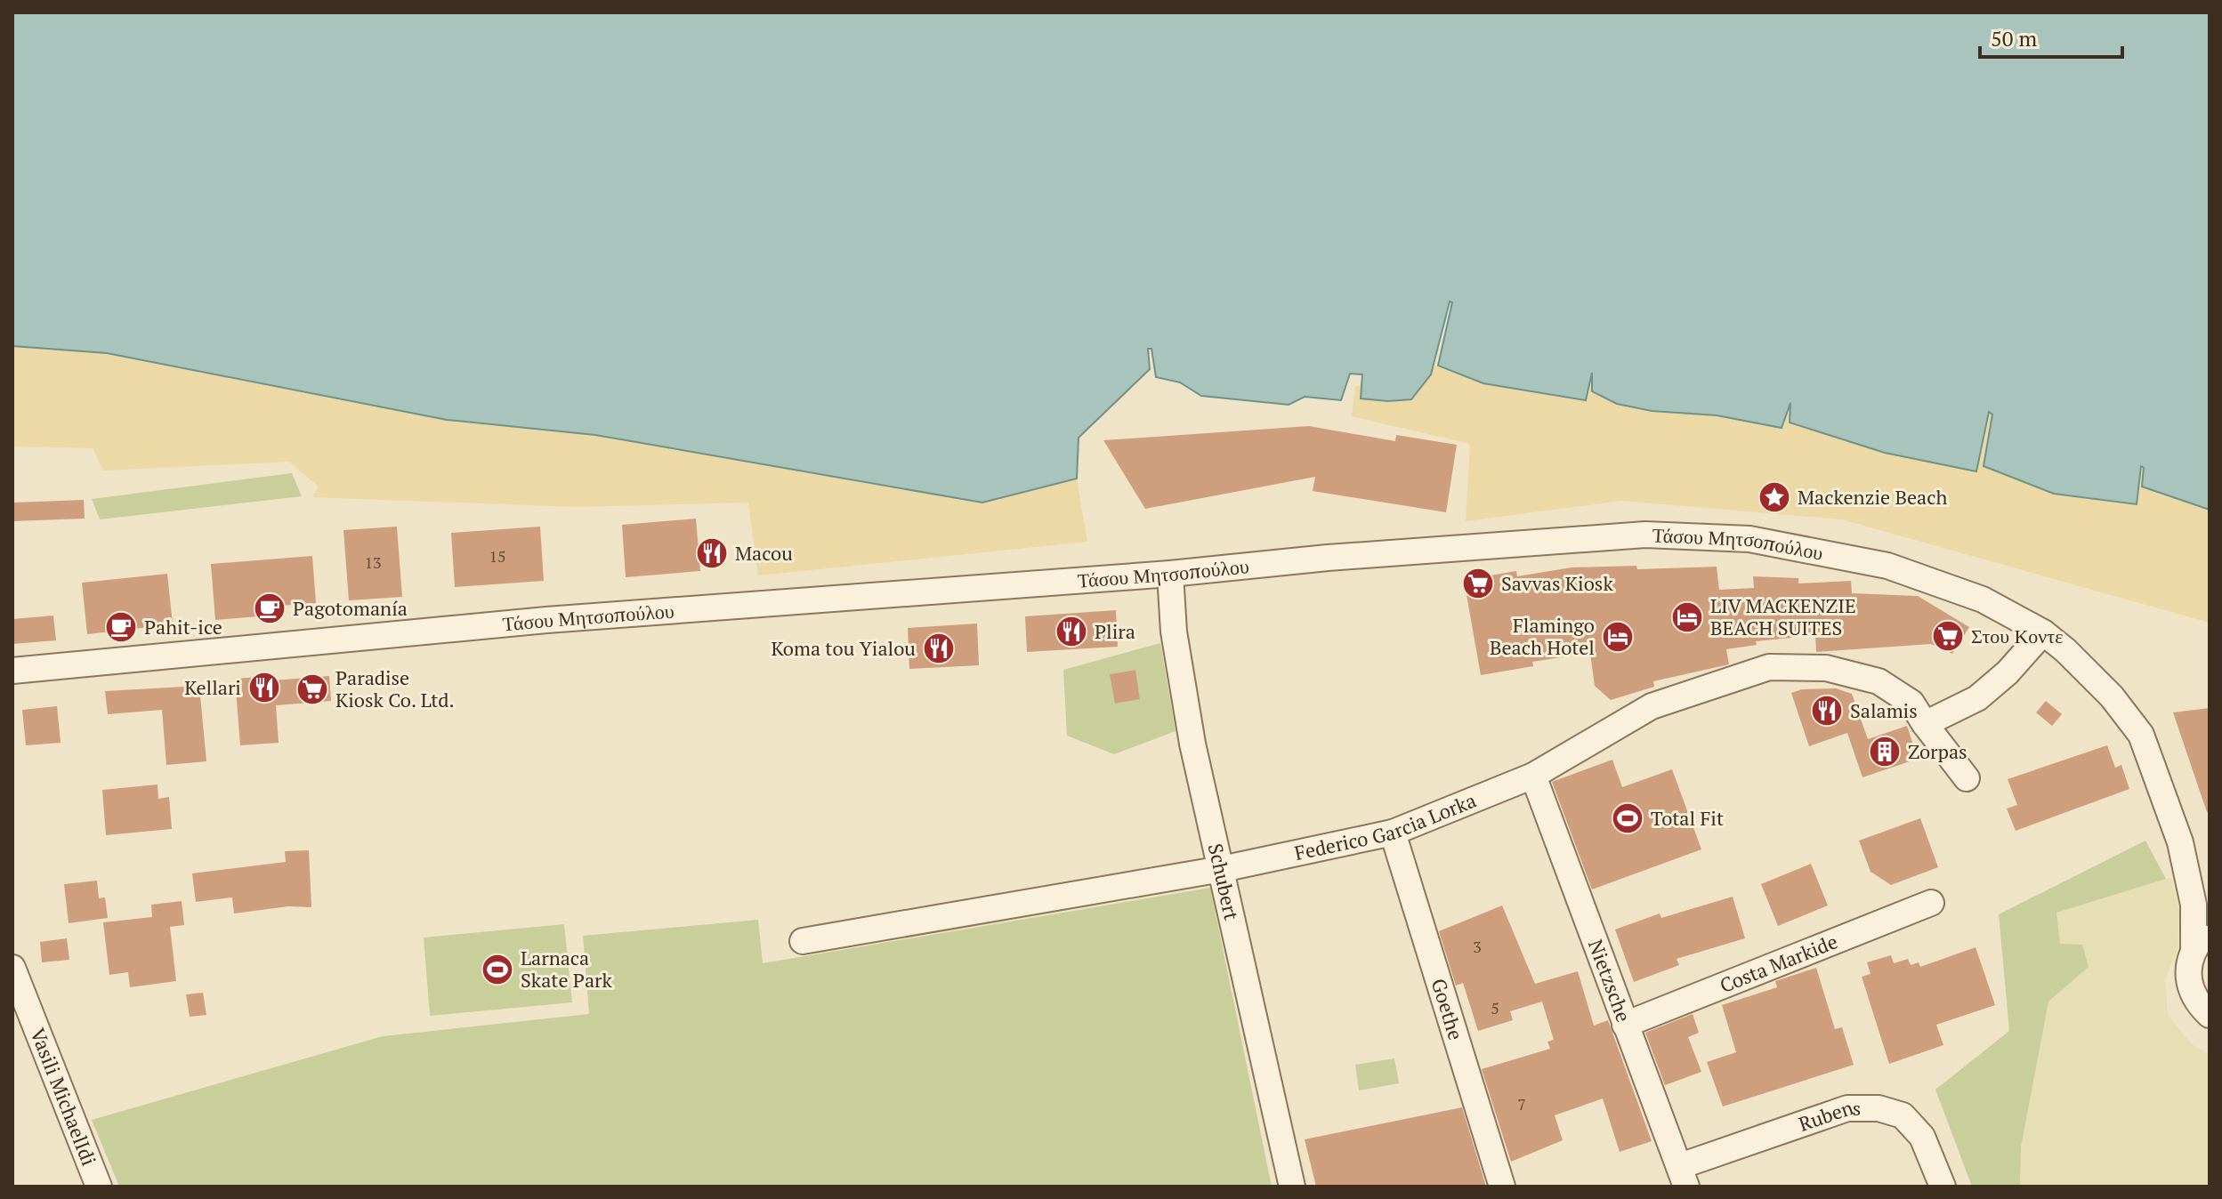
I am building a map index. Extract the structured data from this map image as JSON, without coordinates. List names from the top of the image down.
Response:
{
  "streets": {
    "street": [
      "Τάσου Μητσοπούλου",
      "Federico Garcia Lorka",
      "Schubert",
      "Costa Markide",
      "Nietzsche",
      "Goethe",
      "Vasili MichaelIdi",
      "Rubens"
    ]
  },
  "crossings": [
    ["Τάσου Μητσοπούλου", "Schubert"],
    ["Federico Garcia Lorka", "Schubert"],
    ["Federico Garcia Lorka", "Nietzsche"],
    ["Federico Garcia Lorka", "Goethe"],
    ["Costa Markide", "Nietzsche"],
    ["Nietzsche", "Rubens"]
  ],
  "places": {
    "place": ["Mackenzie Beach"],
    "restaurant": [
      "Macou",
      "Plira",
      "Koma tou Yialou",
      "Kellari",
      "Salamis"
    ],
    "supermarket": ["Savvas Kiosk", "Στου Κοντε", "Paradise Kiosk Co. Ltd."],
    "cafe": ["Pagotomanía", "Pahit-ice"],
    "hotel": ["LIV MACKENZIE BEACH SUITES", "Flamingo Beach Hotel"],
    "building": ["Zorpas"],
    "sports": ["Total Fit", "Larnaca Skate Park"]
  },
  "house_numbers": [
    "15",
    "13",
    "3",
    "5",
    "7"
  ],
  "scale_bar": "50 m"
}
